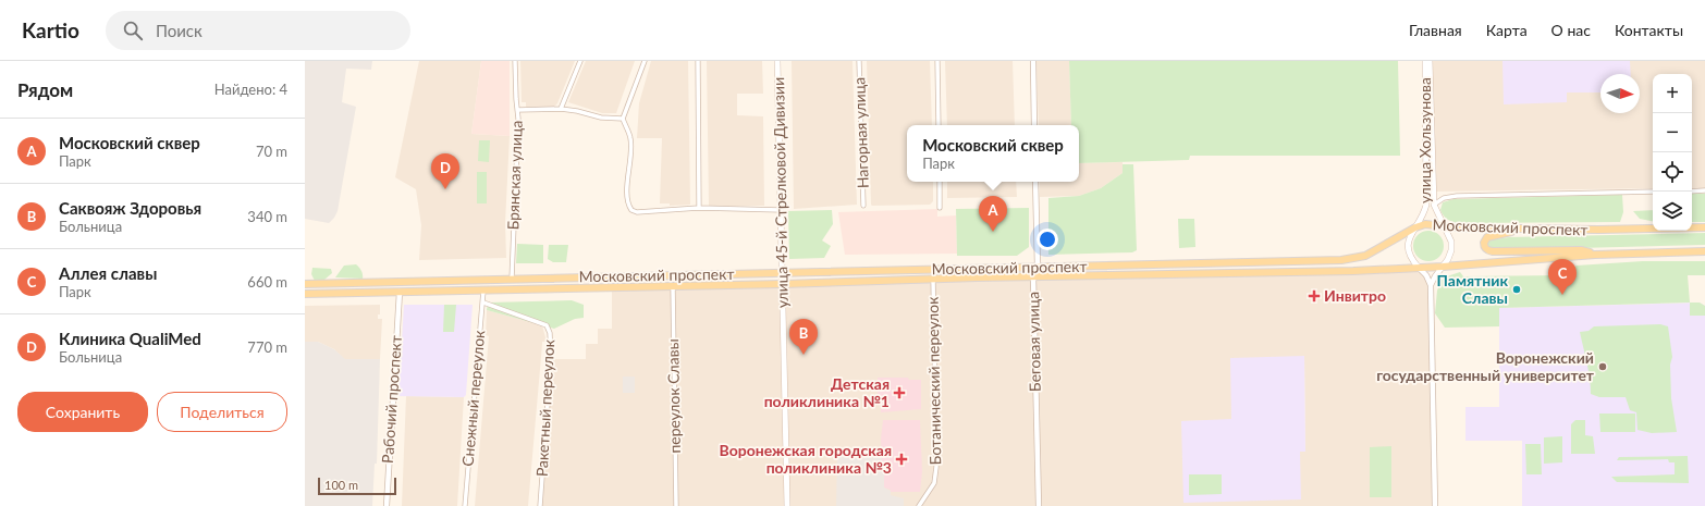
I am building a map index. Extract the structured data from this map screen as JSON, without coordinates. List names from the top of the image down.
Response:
{
  "streets": {
    "main road": [
      "улица Хользунова",
      "Брянская улица",
      "улица 45-й Стрелковой Дивизии",
      "Московский проспект"
    ],
    "street": [
      "Нагорная улица",
      "Беговая улица",
      "Ботанический переулок",
      "переулок Славы",
      "Снежный переулок",
      "Рабочий проспект",
      "Ракетный переулок"
    ]
  },
  "crossings": [
    ["улица Хользунова", "Московский проспект"],
    ["Брянская улица", "Московский проспект"],
    ["улица 45-й Стрелковой Дивизии", "Московский проспект"],
    ["Московский проспект", "Беговая улица"],
    ["Московский проспект", "Ботанический переулок"],
    ["Московский проспект", "переулок Славы"],
    ["Московский проспект", "Снежный переулок"],
    ["Московский проспект", "Рабочий проспект"],
    ["Снежный переулок", "Ракетный переулок"]
  ],
  "places": {
    "other": ["Памятник Славы", "Воронежский государственный университет"],
    "health": ["Инвитро", "Детская поликлиника №1", "Воронежская городская поликлиника №3"]
  },
  "scale_bar": "100 m",
  "north": "right",
  "page": {
    "header": "Kartio",
    "search": "Поиск",
    "nav": [
      "Главная",
      "Карта",
      "О нас",
      "Контакты"
    ],
    "heading": ["Рядом", "Найдено: 4"],
    "map_buttons": ["+", "−"],
    "list": [
      {
        "mark": "A",
        "name": "Московский сквер",
        "note": "Парк",
        "value": "70 m"
      },
      {
        "mark": "B",
        "name": "Саквояж Здоровья",
        "note": "Больница",
        "value": "340 m"
      },
      {
        "mark": "C",
        "name": "Аллея славы",
        "note": "Парк",
        "value": "660 m"
      },
      {
        "mark": "D",
        "name": "Клиника QualiMed",
        "note": "Больница",
        "value": "770 m"
      }
    ],
    "popup": ["Московский сквер", "Парк"],
    "pins": [
      "D",
      "A",
      "C",
      "B"
    ],
    "buttons": ["Сохранить", "Поделиться"],
    "scale": "100 m"
  }
}
